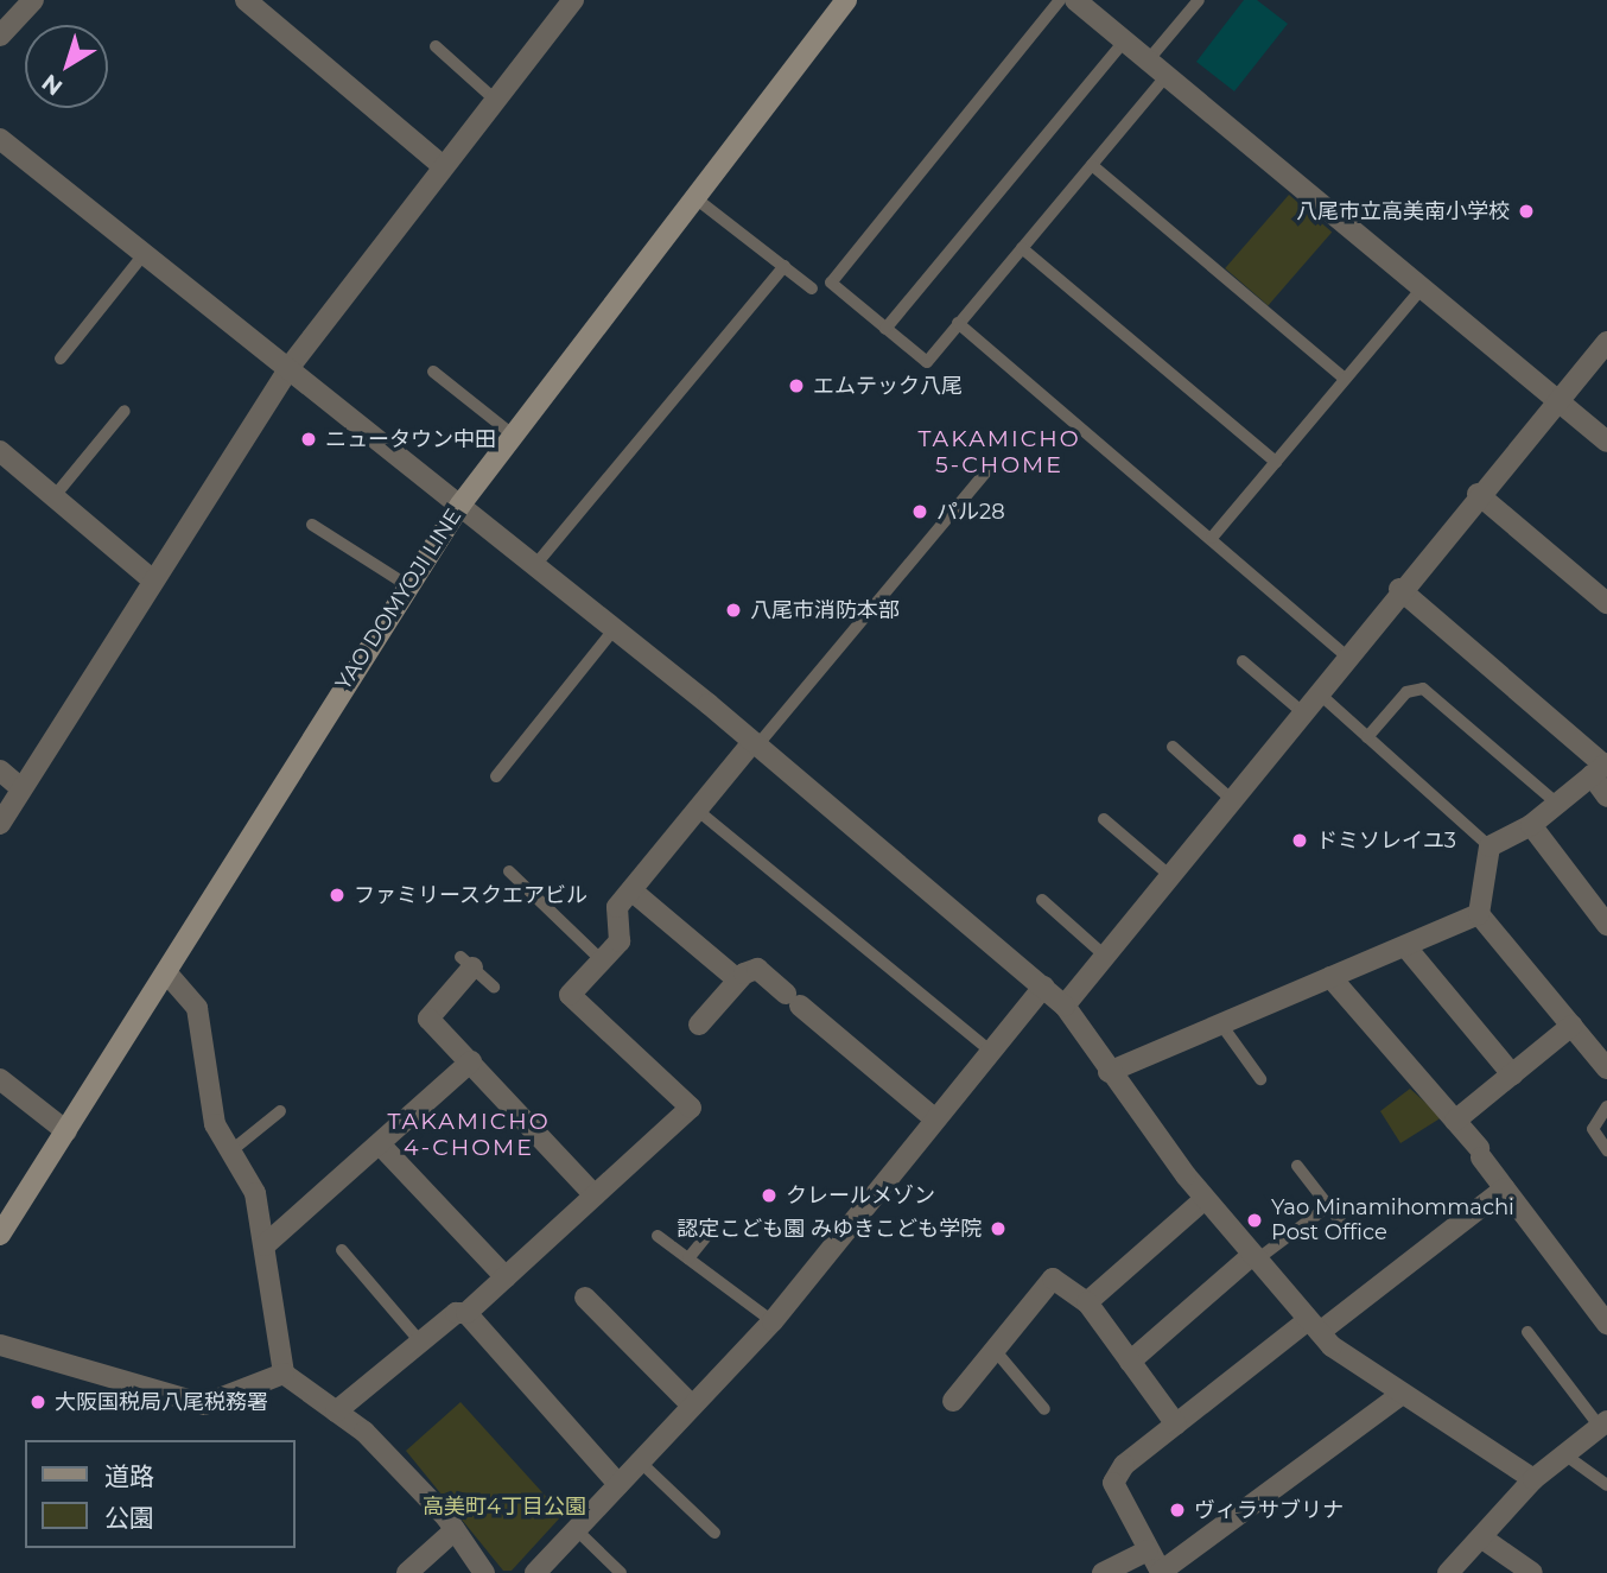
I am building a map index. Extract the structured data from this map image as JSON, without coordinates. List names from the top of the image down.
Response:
{
  "streets": {
    "main road": ["YAO DOMYOJI LINE"]
  },
  "districts": ["TAKAMICHO 5-CHOME", "TAKAMICHO 4-CHOME"],
  "parks": ["高美町4丁目公園"],
  "places": [
    "八尾市立高美南小学校",
    "エムテック八尾",
    "ニュータウン中田",
    "パル28",
    "八尾市消防本部",
    "ドミソレイユ3",
    "ファミリースクエアビル",
    "クレールメゾン",
    "Yao Minamihommachi Post Office",
    "認定こども園 みゆきこども学院",
    "大阪国税局八尾税務署",
    "ヴィラサブリナ"
  ],
  "legend": ["道路", "公園"],
  "north": "bottom left"
}
